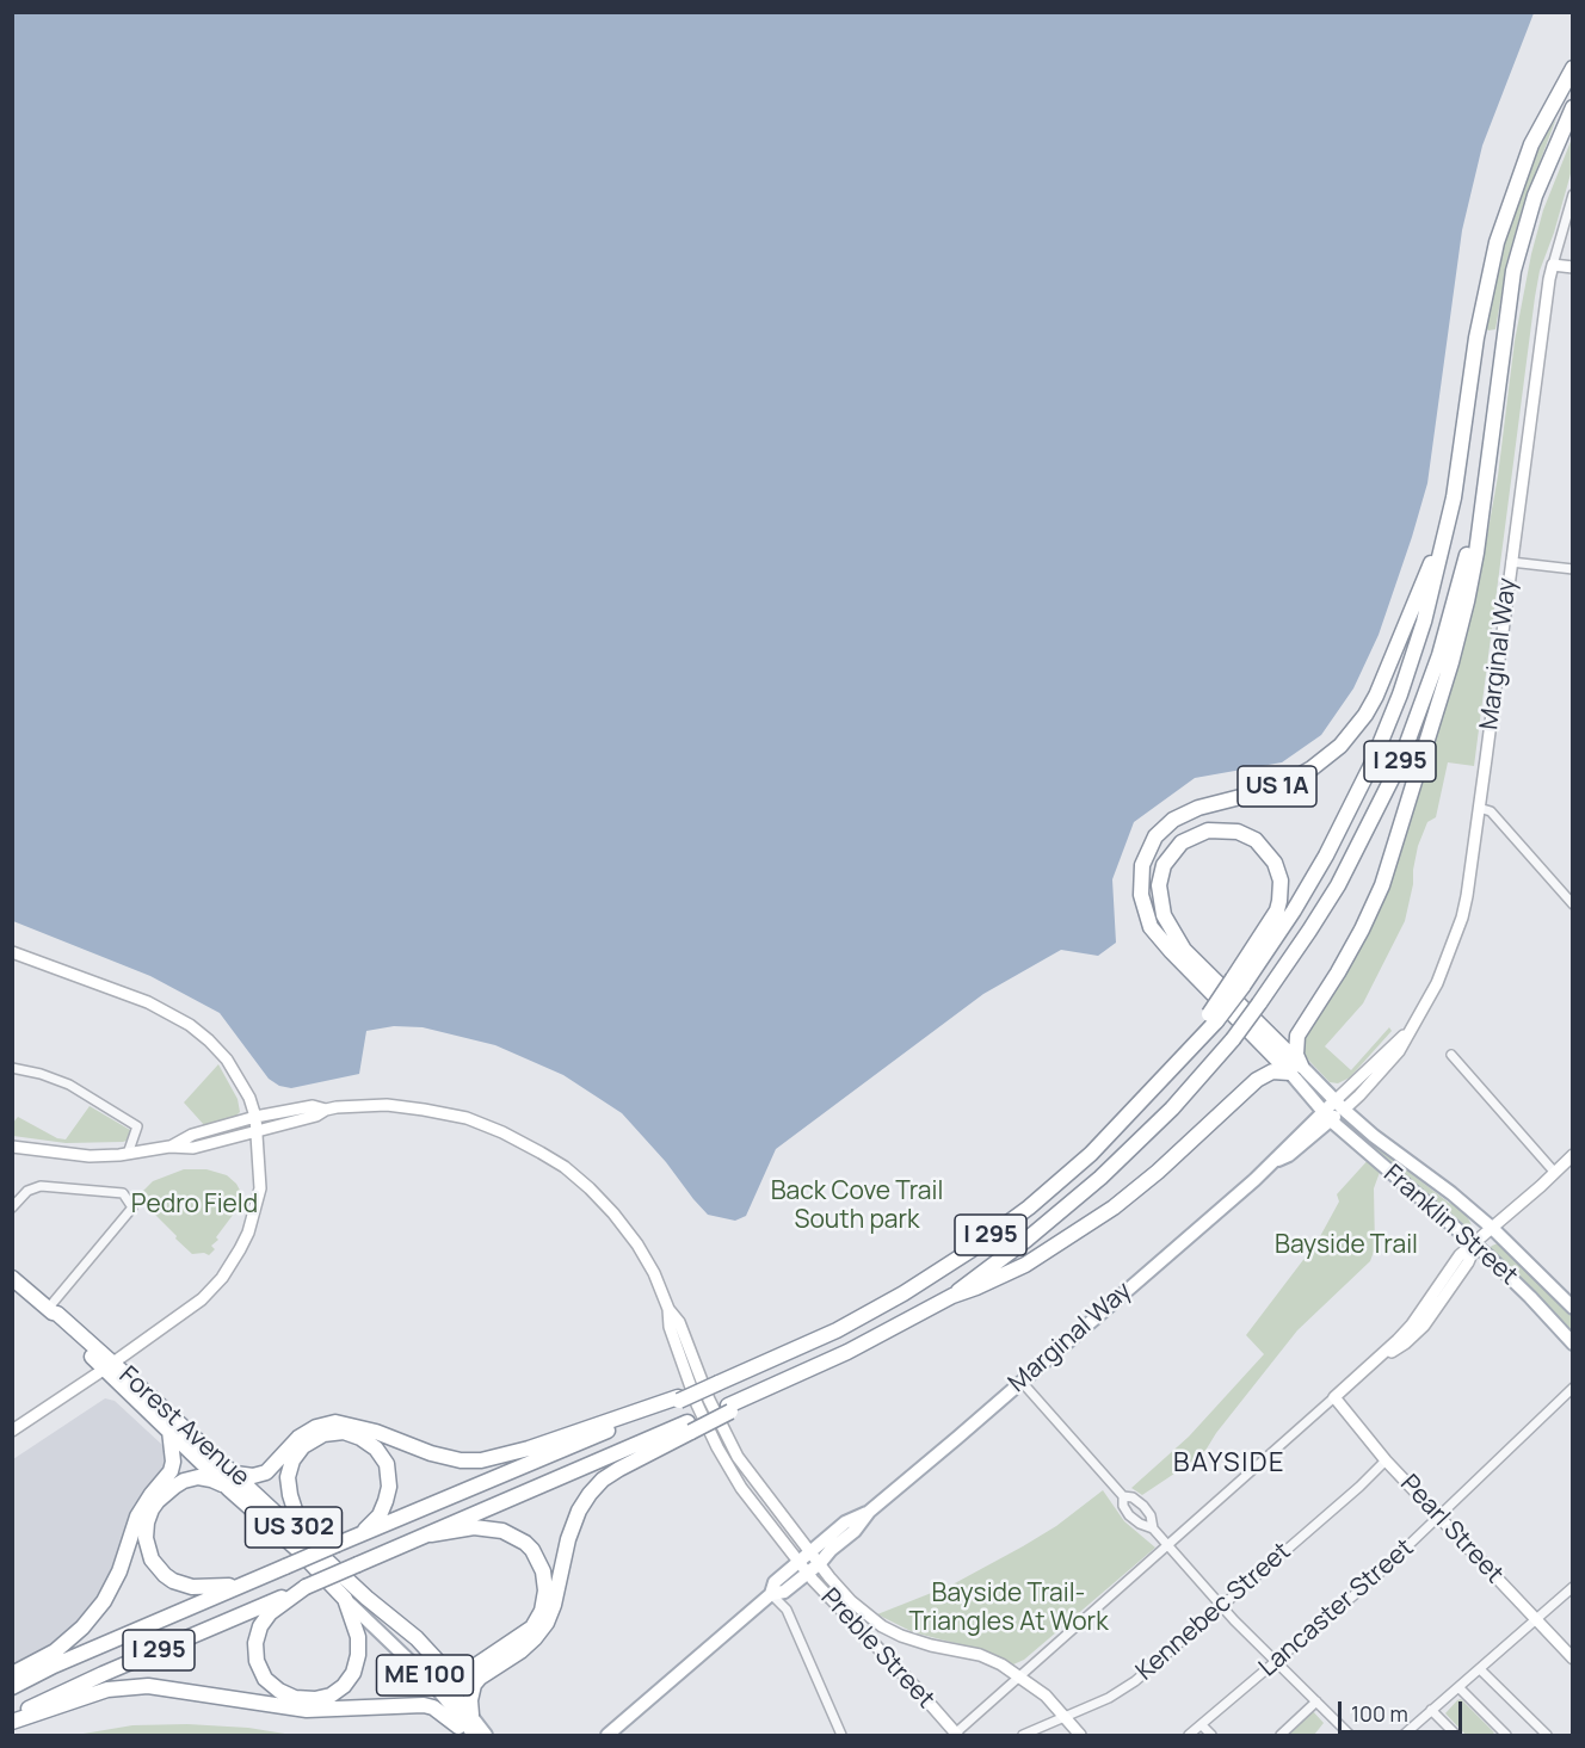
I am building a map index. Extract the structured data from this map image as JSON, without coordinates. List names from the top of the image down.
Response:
{
  "streets": {
    "highway": [
      "I 295",
      "US 1A",
      "Forest Avenue",
      "US 302"
    ],
    "main road": ["Marginal Way", "Franklin Street", "ME 100"],
    "street": [
      "Pearl Street",
      "Lancaster Street",
      "Kennebec Street",
      "Preble Street"
    ]
  },
  "crossings": [
    ["Marginal Way", "US 1A"],
    ["Marginal Way", "Franklin Street"],
    ["Marginal Way", "Preble Street"],
    ["I 295", "US 1A"],
    ["US 1A", "Franklin Street"],
    ["Pearl Street", "Lancaster Street"],
    ["Pearl Street", "Kennebec Street"]
  ],
  "districts": ["BAYSIDE"],
  "parks": [
    "Back Cove Trail South park",
    "Pedro Field",
    "Bayside Trail",
    "Bayside Trail- Triangles At Work"
  ],
  "scale_bar": "100 m"
}
